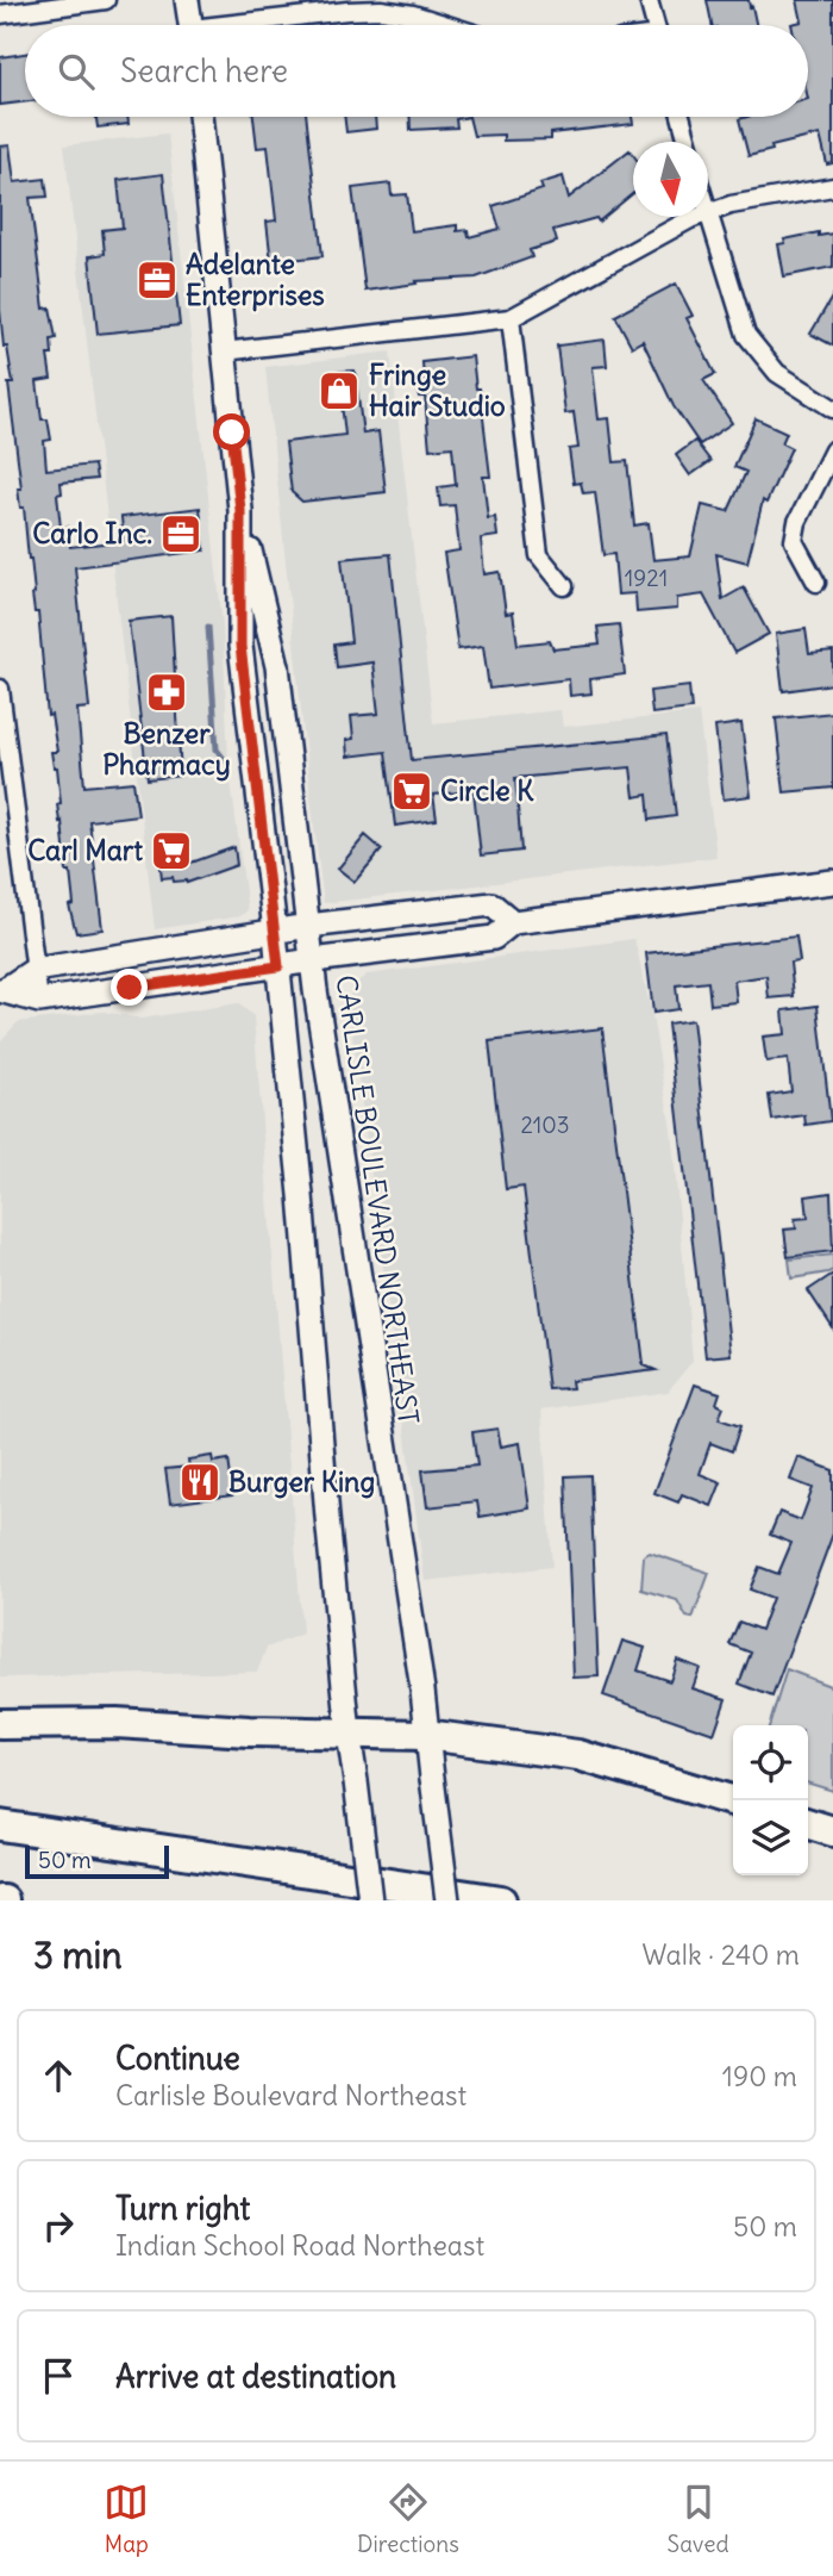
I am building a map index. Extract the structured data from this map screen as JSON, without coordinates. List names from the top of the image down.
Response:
{
  "streets": {
    "main road": ["CARLISLE BOULEVARD NORTHEAST"]
  },
  "places": {
    "office": ["Adelante Enterprises", "Carlo Inc."],
    "shop": ["Fringe Hair Studio"],
    "pharmacy": ["Benzer Pharmacy"],
    "supermarket": ["Circle K", "Carl Mart"],
    "restaurant": ["Burger King"]
  },
  "house_numbers": ["1921", "2103"],
  "scale_bar": "50 m",
  "north": "bottom",
  "page": {
    "search": "Search here",
    "scale": "50 m",
    "heading": ["3 min", "Walk · 240 m"],
    "list": [
      ["Continue", "Carlisle Boulevard Northeast", "190 m"],
      ["Turn right", "Indian School Road Northeast", "50 m"],
      "Arrive at destination"
    ],
    "nav": ["Map", "Directions", "Saved"]
  }
}
